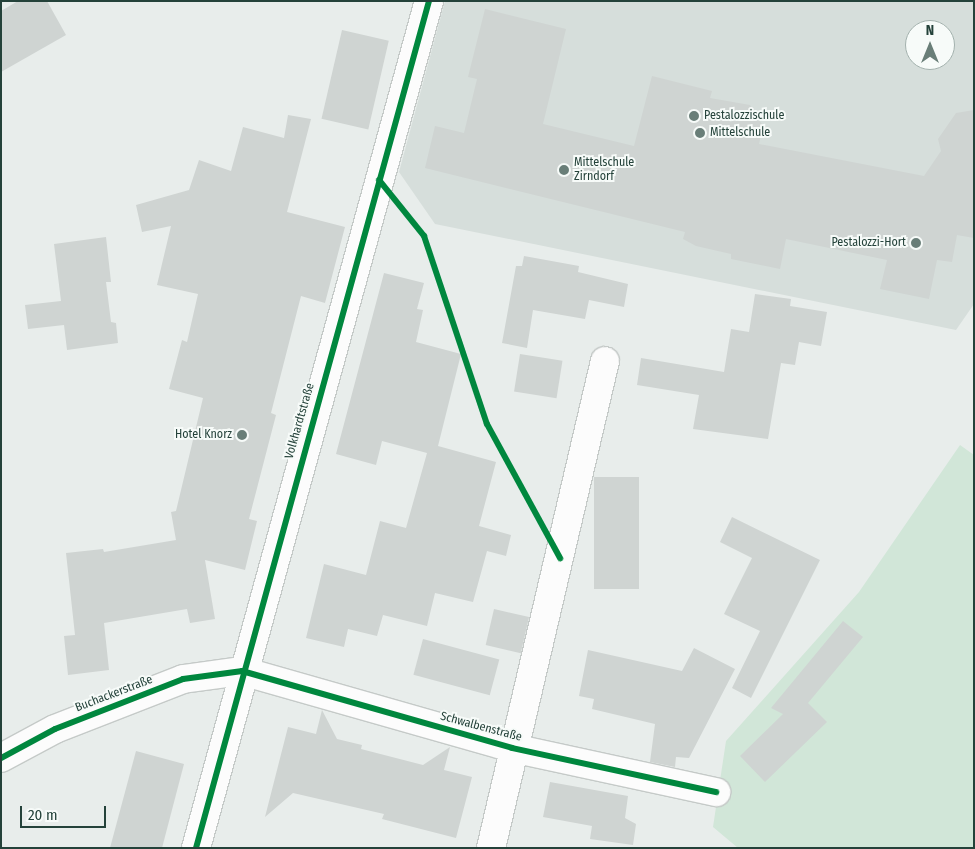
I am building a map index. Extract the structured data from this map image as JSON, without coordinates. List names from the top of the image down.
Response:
{
  "streets": {
    "street": ["Volkhardtstraße", "Buchackerstraße", "Schwalbenstraße"]
  },
  "crossings": [
    ["Volkhardtstraße", "Buchackerstraße"],
    ["Volkhardtstraße", "Schwalbenstraße"],
    ["Buchackerstraße", "Schwalbenstraße"]
  ],
  "places": [
    "Pestalozzischule",
    "Mittelschule",
    "Mittelschule Zirndorf",
    "Pestalozzi-Hort",
    "Hotel Knorz"
  ],
  "scale_bar": "20 m",
  "north": "top"
}
